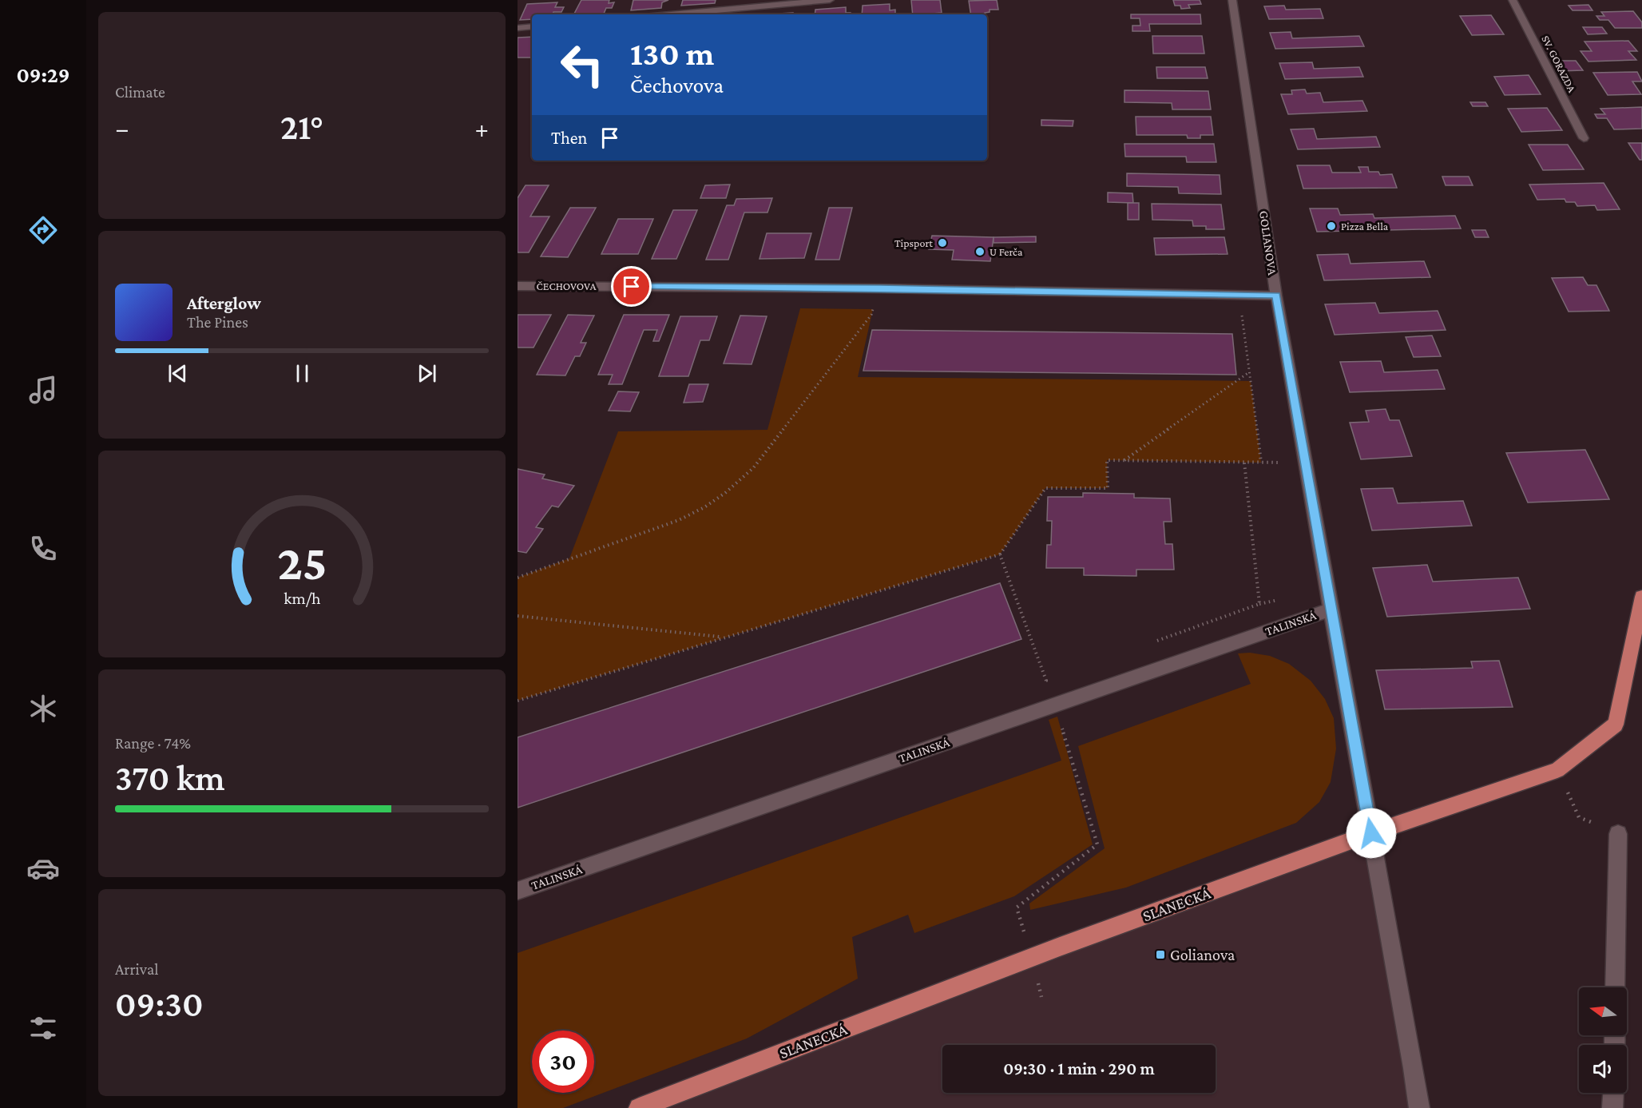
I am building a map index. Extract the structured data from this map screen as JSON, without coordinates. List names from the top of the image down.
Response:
{
  "streets": {
    "main road": ["SLANECKÁ"],
    "street": [
      "SV. GORAZDA",
      "GOLIANOVA",
      "ČECHOVOVA",
      "TALINSKÁ"
    ]
  },
  "crossings": [
    ["GOLIANOVA", "ČECHOVOVA"],
    ["GOLIANOVA", "TALINSKÁ"],
    ["GOLIANOVA", "SLANECKÁ"]
  ],
  "places": {
    "other": ["Pizza Bella", "Tipsport", "U Ferča"],
    "transit": ["Golianova"]
  },
  "north": "left",
  "page": {
    "tabs": "09:29",
    "tile": [
      "Climate",
      ["Range · 74%", "370 km"],
      ["Arrival", "09:30"]
    ],
    "turn": ["130 m", "Čechovova"],
    "heat": ["−", "21°", "+"],
    "then": "Then",
    "song": ["Afterglow", "The Pines"],
    "limit": "30",
    "trip": "09:30 · 1 min · 290 m",
    "gauge": ["25", "km/h"]
  }
}
